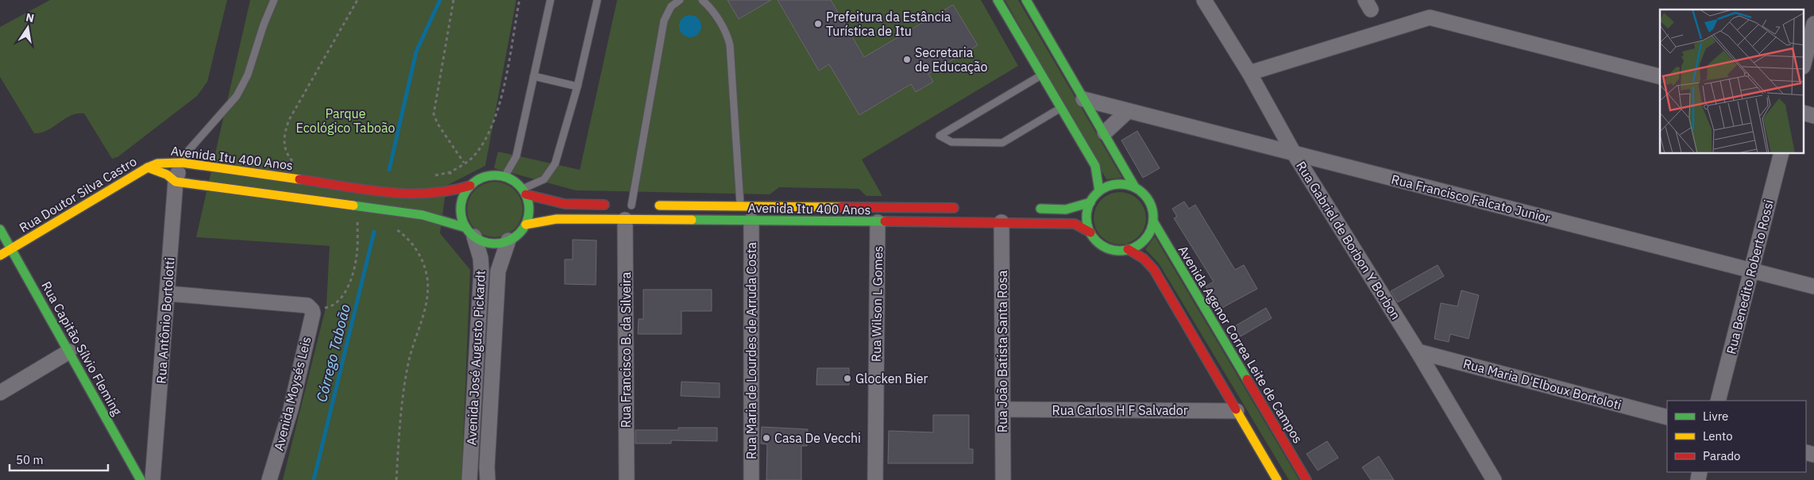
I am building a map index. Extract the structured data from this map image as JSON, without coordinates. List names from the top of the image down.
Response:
{
  "streets": {
    "street": [
      "Avenida Itu 400 Anos",
      "Rua Doutor Silva Castro",
      "Rua Francisco Falcato Junior",
      "Rua Gabriel de Borbon Y Borbon",
      "Rua Benedito Roberto Rossi",
      "Rua Wilson L Gomes",
      "Rua Antônio Bortolotti",
      "Avenida Agenor Correa Leite de Campos",
      "Rua Capitão Sílvio Fleming",
      "Rua Francisco B. da Silveira",
      "Rua Maria de Lourdes de Arruda Costa",
      "Rua João Batista Santa Rosa",
      "Avenida José Augusto Pickardt",
      "Rua Maria D'Elboux Bortoloti",
      "Avenida Moysés Leis",
      "Rua Carlos H F Salvador"
    ]
  },
  "crossings": [
    ["Avenida Itu 400 Anos", "Rua Doutor Silva Castro"],
    ["Avenida Itu 400 Anos", "Rua Wilson L Gomes"],
    ["Avenida Itu 400 Anos", "Rua Antônio Bortolotti"],
    ["Avenida Itu 400 Anos", "Avenida Agenor Correa Leite de Campos"],
    ["Avenida Itu 400 Anos", "Rua Francisco B. da Silveira"],
    ["Avenida Itu 400 Anos", "Rua Maria de Lourdes de Arruda Costa"],
    ["Avenida Itu 400 Anos", "Rua João Batista Santa Rosa"],
    ["Avenida Itu 400 Anos", "Avenida José Augusto Pickardt"],
    ["Rua Doutor Silva Castro", "Rua Capitão Sílvio Fleming"],
    ["Rua Francisco Falcato Junior", "Rua Gabriel de Borbon Y Borbon"],
    ["Rua Francisco Falcato Junior", "Rua Benedito Roberto Rossi"],
    ["Rua Gabriel de Borbon Y Borbon", "Rua Maria D'Elboux Bortoloti"],
    ["Rua João Batista Santa Rosa", "Rua Carlos H F Salvador"]
  ],
  "water": ["Córrego Taboão"],
  "parks": ["Parque Ecológico Taboão"],
  "places": [
    "Prefeitura da Estância Turística de Itu",
    "Secretaria de Educação",
    "Glocken Bier",
    "Casa De Vecchi"
  ],
  "legend": ["Livre", "Lento", "Parado"],
  "scale_bar": "50 m",
  "north": "top"
}
